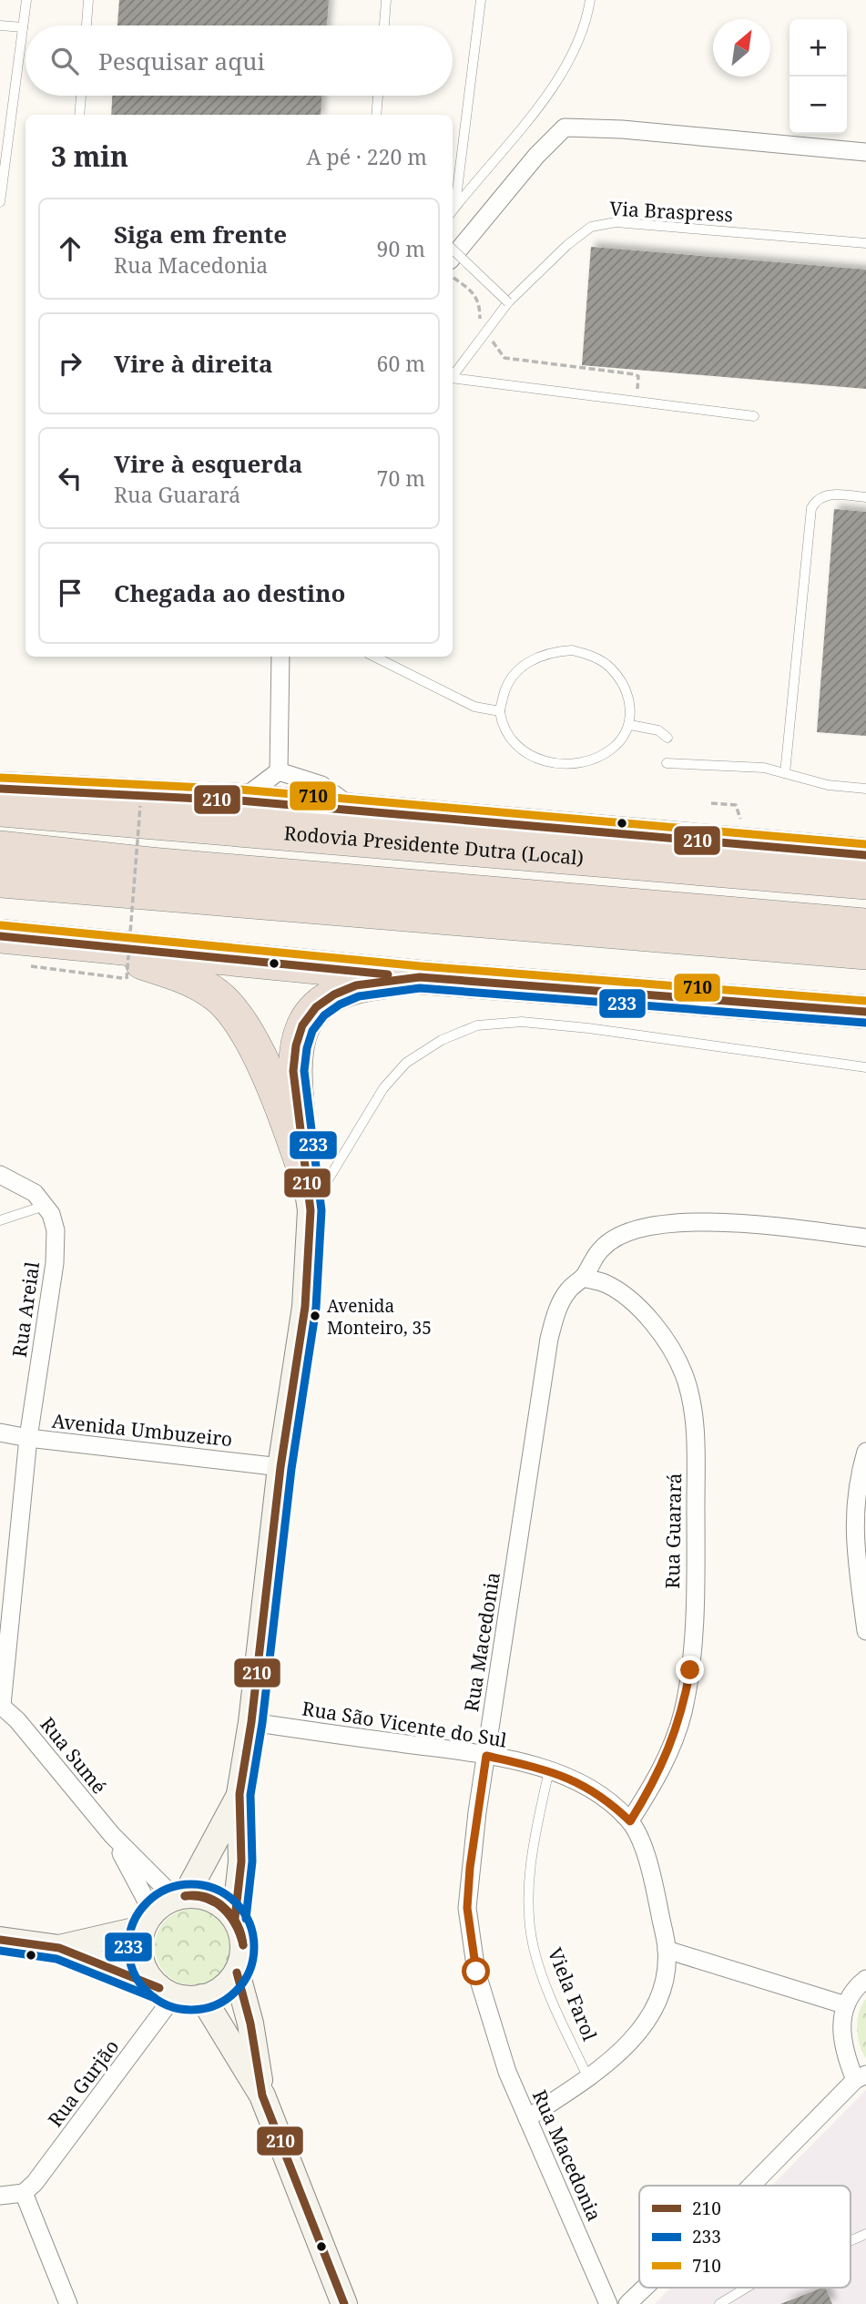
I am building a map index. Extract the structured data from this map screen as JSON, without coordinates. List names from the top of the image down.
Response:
{
  "streets": {
    "highway": ["Rodovia Presidente Dutra (Local)"],
    "street": [
      "Rua Areial",
      "Avenida Umbuzeiro",
      "Rua Guarará",
      "Rua Macedonia",
      "Rua São Vicente do Sul",
      "Rua Sumé",
      "Rua Gurjão"
    ],
    "lane": ["Via Braspress", "Viela Farol"]
  },
  "crossings": [
    ["Rua Areial", "Avenida Umbuzeiro"],
    ["Rua Areial", "Rua Sumé"],
    ["Rua Guarará", "Rua Macedonia"],
    ["Rua Guarará", "Rua São Vicente do Sul"],
    ["Rua Macedonia", "Rua São Vicente do Sul"],
    ["Rua São Vicente do Sul", "Viela Farol"],
    ["Rua Sumé", "Rua Gurjão"]
  ],
  "places": ["Avenida Monteiro, 35"],
  "lines": ["transit line 710", "transit line 210", "transit line 233"],
  "legend": ["210", "233", "710"],
  "north": "top right",
  "page": {
    "map_buttons": ["+", "−"],
    "search": "Pesquisar aqui",
    "heading": ["3 min", "A pé · 220 m"],
    "list": [
      ["Siga em frente", "Rua Macedonia", "90 m"],
      ["Vire à direita", "60 m"],
      ["Vire à esquerda", "Rua Guarará", "70 m"],
      "Chegada ao destino"
    ]
  }
}
